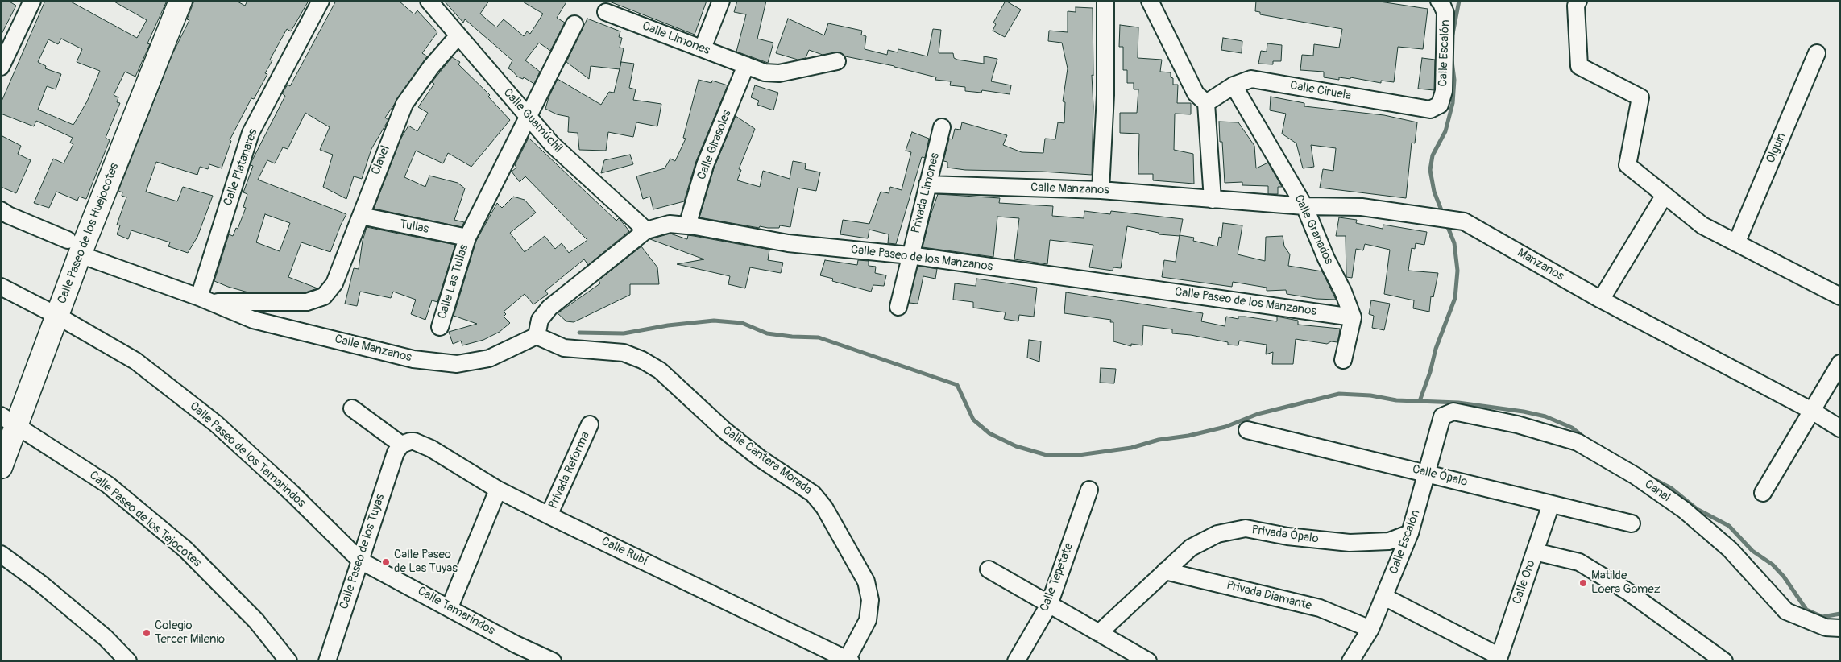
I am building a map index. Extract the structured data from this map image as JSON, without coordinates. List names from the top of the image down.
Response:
{
  "streets": {
    "street": [
      "Calle Limones",
      "Calle Escalón",
      "Calle Ciruela",
      "Calle Guamúchil",
      "Calle Girasoles",
      "Olguin",
      "Clavel",
      "Calle Platanares",
      "Calle Manzanos",
      "Privada Limones",
      "Tullas",
      "Calle Granados",
      "Calle Paseo de los Huejocotes",
      "Calle Paseo de los Manzanos",
      "Manzanos",
      "Calle Las Tullas",
      "Calle Paseo de los Tamarindos",
      "Calle Cantera Morada",
      "Privada Reforma",
      "Calle Ópalo",
      "Canal",
      "Calle Paseo de los Tejocotes",
      "Privada Ópalo",
      "Calle Paseo de los Tuyas",
      "Calle Rubí",
      "Calle Tepetate",
      "Calle Oro",
      "Privada Diamante",
      "Calle Tamarindos"
    ]
  },
  "crossings": [
    ["Calle Limones", "Calle Girasoles"],
    ["Calle Escalón", "Calle Ciruela"],
    ["Calle Escalón", "Calle Ópalo"],
    ["Calle Escalón", "Canal"],
    ["Calle Escalón", "Privada Ópalo"],
    ["Calle Escalón", "Privada Diamante"],
    ["Calle Ciruela", "Calle Granados"],
    ["Calle Guamúchil", "Clavel"],
    ["Calle Guamúchil", "Calle Paseo de los Manzanos"],
    ["Calle Guamúchil", "Calle Las Tullas"],
    ["Calle Girasoles", "Calle Paseo de los Manzanos"],
    ["Clavel", "Calle Manzanos"],
    ["Clavel", "Tullas"],
    ["Calle Platanares", "Calle Manzanos"],
    ["Calle Manzanos", "Privada Limones"],
    ["Calle Manzanos", "Calle Paseo de los Huejocotes"],
    ["Calle Manzanos", "Calle Paseo de los Manzanos"],
    ["Calle Manzanos", "Manzanos"],
    ["Calle Manzanos", "Calle Cantera Morada"],
    ["Privada Limones", "Calle Paseo de los Manzanos"],
    ["Tullas", "Calle Las Tullas"],
    ["Calle Granados", "Calle Paseo de los Manzanos"],
    ["Calle Granados", "Manzanos"],
    ["Calle Paseo de los Huejocotes", "Calle Paseo de los Tamarindos"],
    ["Calle Paseo de los Huejocotes", "Calle Paseo de los Tejocotes"],
    ["Calle Paseo de los Manzanos", "Calle Cantera Morada"],
    ["Calle Paseo de los Tamarindos", "Calle Paseo de los Tuyas"],
    ["Calle Paseo de los Tamarindos", "Calle Tamarindos"],
    ["Calle Cantera Morada", "Calle Rubí"],
    ["Privada Reforma", "Calle Rubí"],
    ["Calle Ópalo", "Calle Oro"],
    ["Privada Ópalo", "Privada Diamante"],
    ["Calle Paseo de los Tuyas", "Calle Rubí"],
    ["Calle Paseo de los Tuyas", "Calle Tamarindos"]
  ],
  "places": ["Calle Paseo de Las Tuyas", "Matilde Loera Gomez", "Colegio Tercer Milenio"]
}
